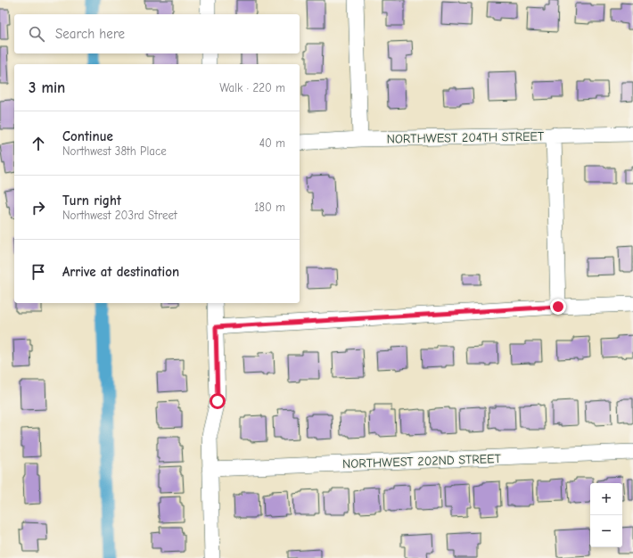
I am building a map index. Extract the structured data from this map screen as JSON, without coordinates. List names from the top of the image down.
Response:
{
  "streets": {
    "street": ["NORTHWEST 204TH STREET", "NORTHWEST 202ND STREET"]
  },
  "page": {
    "search": "Search here",
    "heading": ["3 min", "Walk · 220 m"],
    "list": [
      ["Continue", "Northwest 38th Place", "40 m"],
      ["Turn right", "Northwest 203rd Street", "180 m"],
      "Arrive at destination"
    ],
    "map_buttons": ["+", "−"]
  }
}
